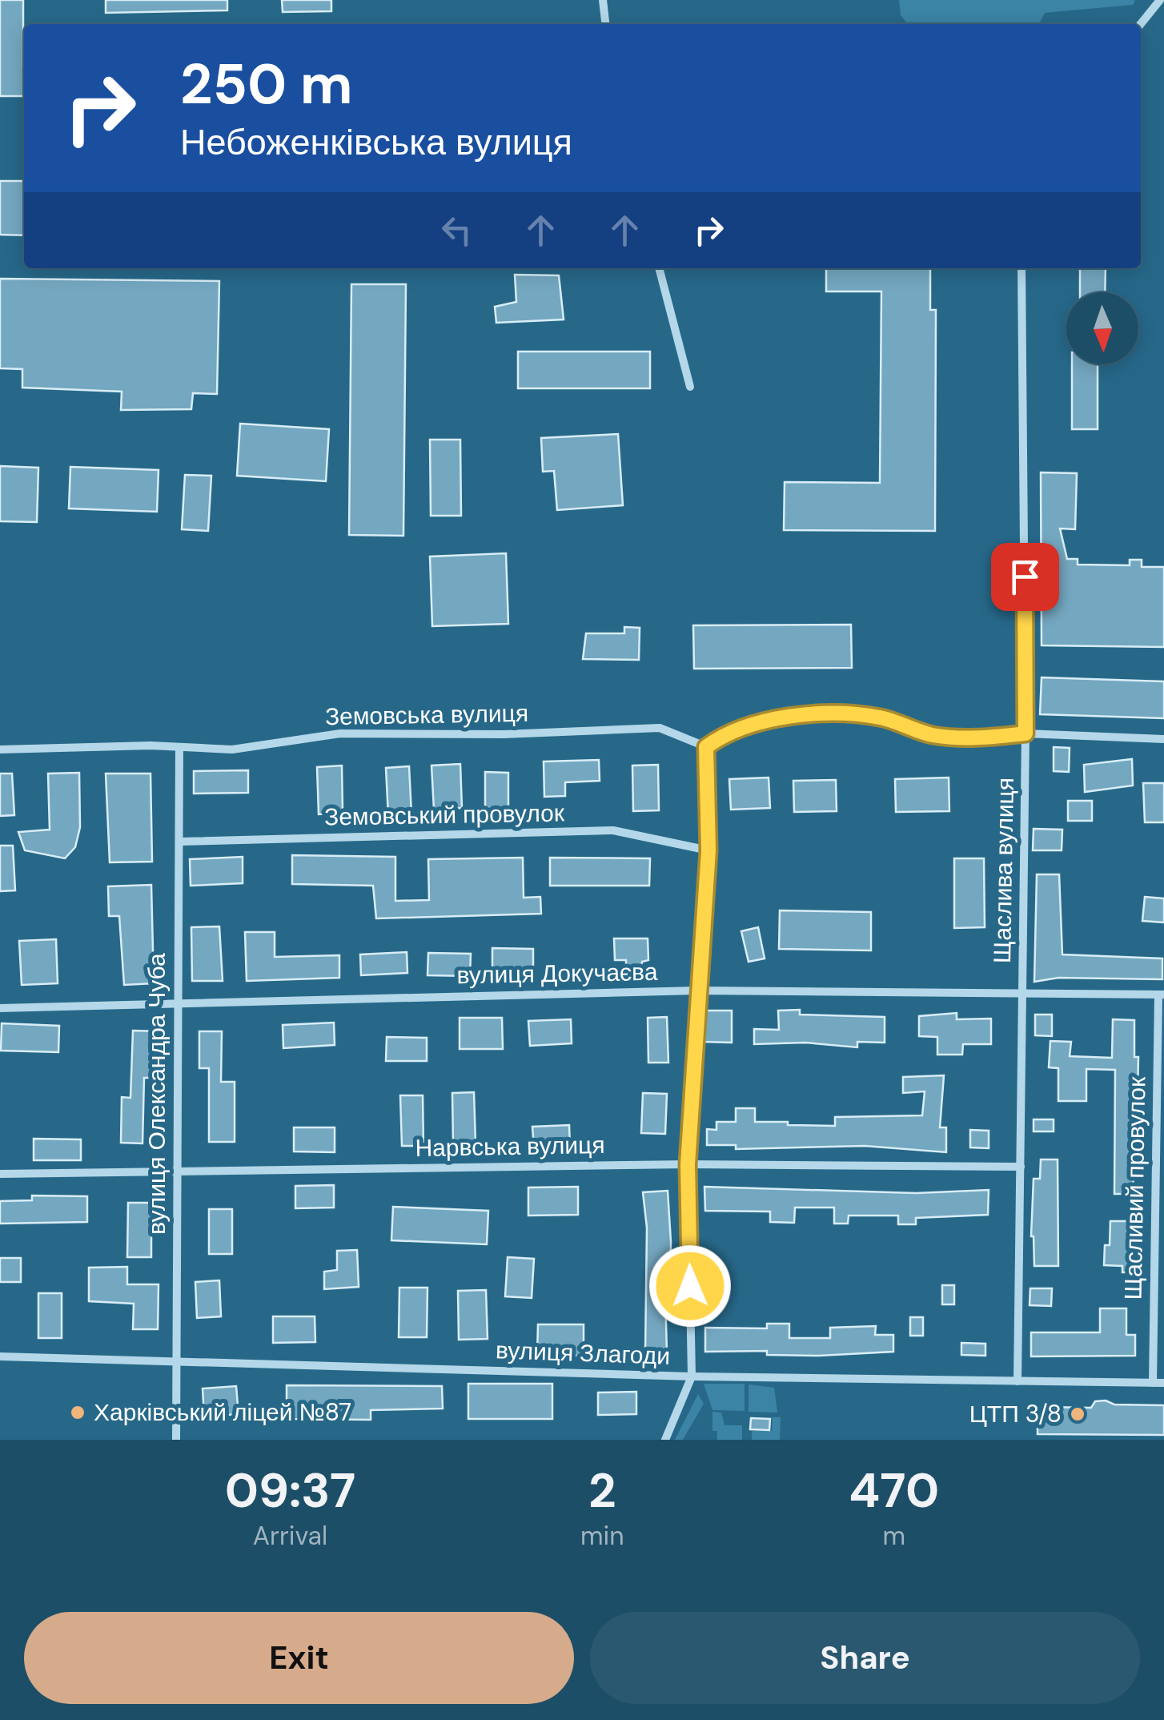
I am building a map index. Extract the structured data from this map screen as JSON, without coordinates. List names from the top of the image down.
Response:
{
  "streets": {
    "street": [
      "Земовська вулиця",
      "Земовський провулок",
      "Щаслива вулиця",
      "вулиця Докучаєва",
      "вулиця Олександра Чуба",
      "Нарвська вулиця",
      "Щасливий провулок",
      "вулиця Злагоди"
    ]
  },
  "crossings": [
    ["Земовська вулиця", "вулиця Олександра Чуба"],
    ["Земовський провулок", "вулиця Олександра Чуба"],
    ["Щаслива вулиця", "вулиця Докучаєва"],
    ["Щаслива вулиця", "Нарвська вулиця"],
    ["Щаслива вулиця", "вулиця Злагоди"],
    ["вулиця Докучаєва", "вулиця Олександра Чуба"],
    ["вулиця Докучаєва", "Щасливий провулок"],
    ["вулиця Олександра Чуба", "Нарвська вулиця"],
    ["вулиця Олександра Чуба", "вулиця Злагоди"],
    ["Щасливий провулок", "вулиця Злагоди"]
  ],
  "places": ["Харківський ліцей №87", "ЦТП 3/8"],
  "north": "bottom",
  "page": {
    "turn": ["250 m", "Небоженківська вулиця"],
    "eta": [
      "09:37",
      "Arrival",
      "2",
      "min",
      "470",
      "m"
    ],
    "buttons": ["Exit", "Share"]
  }
}
